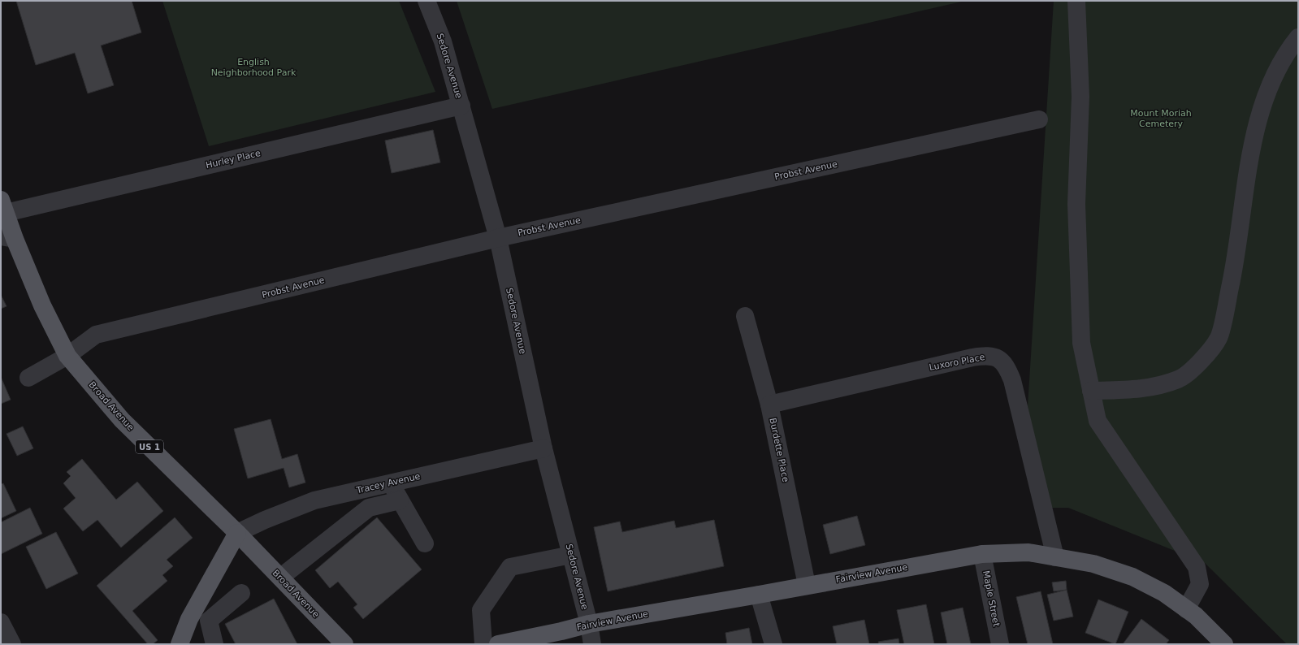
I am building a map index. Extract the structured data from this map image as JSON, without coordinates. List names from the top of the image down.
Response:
{
  "streets": {
    "main road": ["Broad Avenue", "US 1", "Fairview Avenue"],
    "street": [
      "Sedore Avenue",
      "Hurley Place",
      "Probst Avenue",
      "Luxoro Place",
      "Burdette Place",
      "Tracey Avenue",
      "Maple Street"
    ]
  },
  "crossings": [
    ["Sedore Avenue", "Hurley Place"],
    ["Sedore Avenue", "Probst Avenue"],
    ["Sedore Avenue", "Tracey Avenue"],
    ["Sedore Avenue", "Fairview Avenue"],
    ["Hurley Place", "Broad Avenue"],
    ["Probst Avenue", "Broad Avenue"],
    ["Luxoro Place", "Burdette Place"],
    ["Luxoro Place", "Fairview Avenue"],
    ["Broad Avenue", "Tracey Avenue"],
    ["Burdette Place", "Fairview Avenue"],
    ["Fairview Avenue", "Maple Street"]
  ],
  "parks": ["English Neighborhood Park", "Mount Moriah Cemetery"]
}
